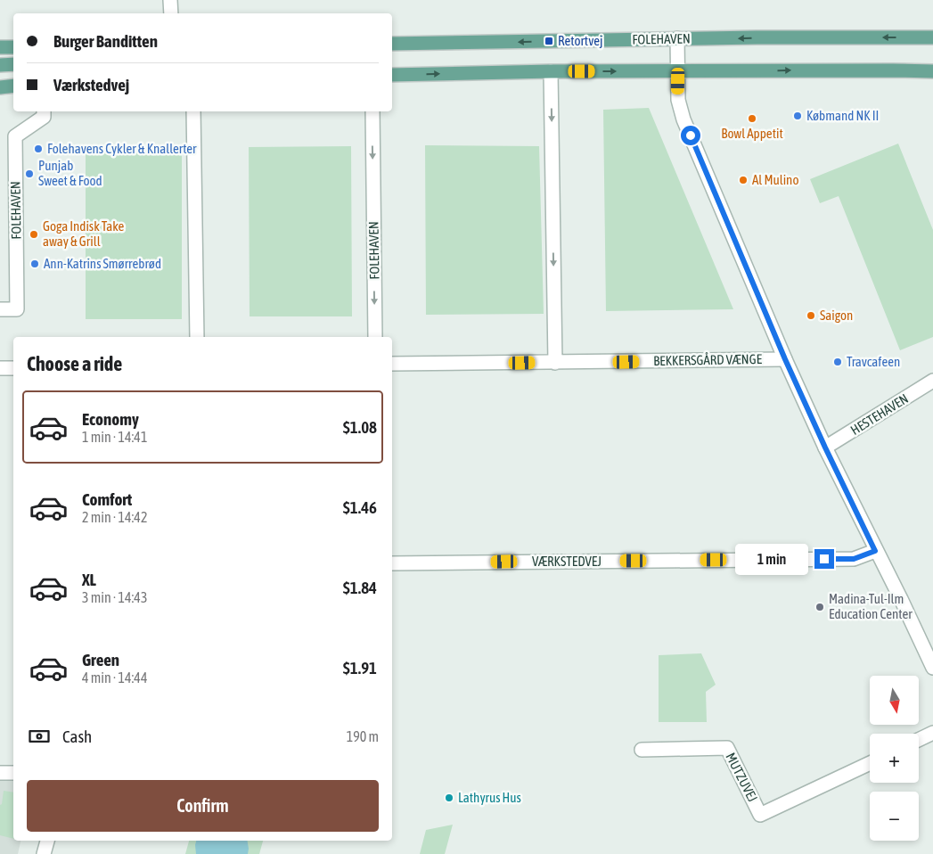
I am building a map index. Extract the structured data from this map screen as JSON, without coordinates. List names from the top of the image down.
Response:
{
  "streets": {
    "main road": ["FOLEHAVEN"],
    "street": [
      "BEKKERSGÅRD VÆNGE",
      "HESTEHAVEN",
      "VÆRKSTEDVEJ",
      "MUTZUVEJ"
    ]
  },
  "places": {
    "transit": ["Retortvej"],
    "other": [
      "Købmand NK II",
      "Bowl Appetit",
      "Folehavens Cykler & Knallerter",
      "Punjab Sweet & Food",
      "Al Mulino",
      "Goga Indisk Take away & Grill",
      "Ann-Katrins Smørrebrød",
      "Saigon",
      "Travcafeen",
      "Madina-Tul-Ilm Education Center",
      "Lathyrus Hus"
    ]
  },
  "north": "bottom",
  "page": {
    "banner": ["Burger Banditten", "Værkstedvej"],
    "heading": "Choose a ride",
    "list": [
      {
        "name": "Economy",
        "note": "1 min · 14:41",
        "value": "$1.08"
      },
      {
        "name": "Comfort",
        "note": "2 min · 14:42",
        "value": "$1.46"
      },
      {
        "name": "XL",
        "note": "3 min · 14:43",
        "value": "$1.84"
      },
      {
        "name": "Green",
        "note": "4 min · 14:44",
        "value": "$1.91"
      }
    ],
    "bubble": "1 min",
    "map_buttons": ["+", "−"],
    "pay": ["Cash", "190 m"],
    "buttons": "Confirm"
  }
}
